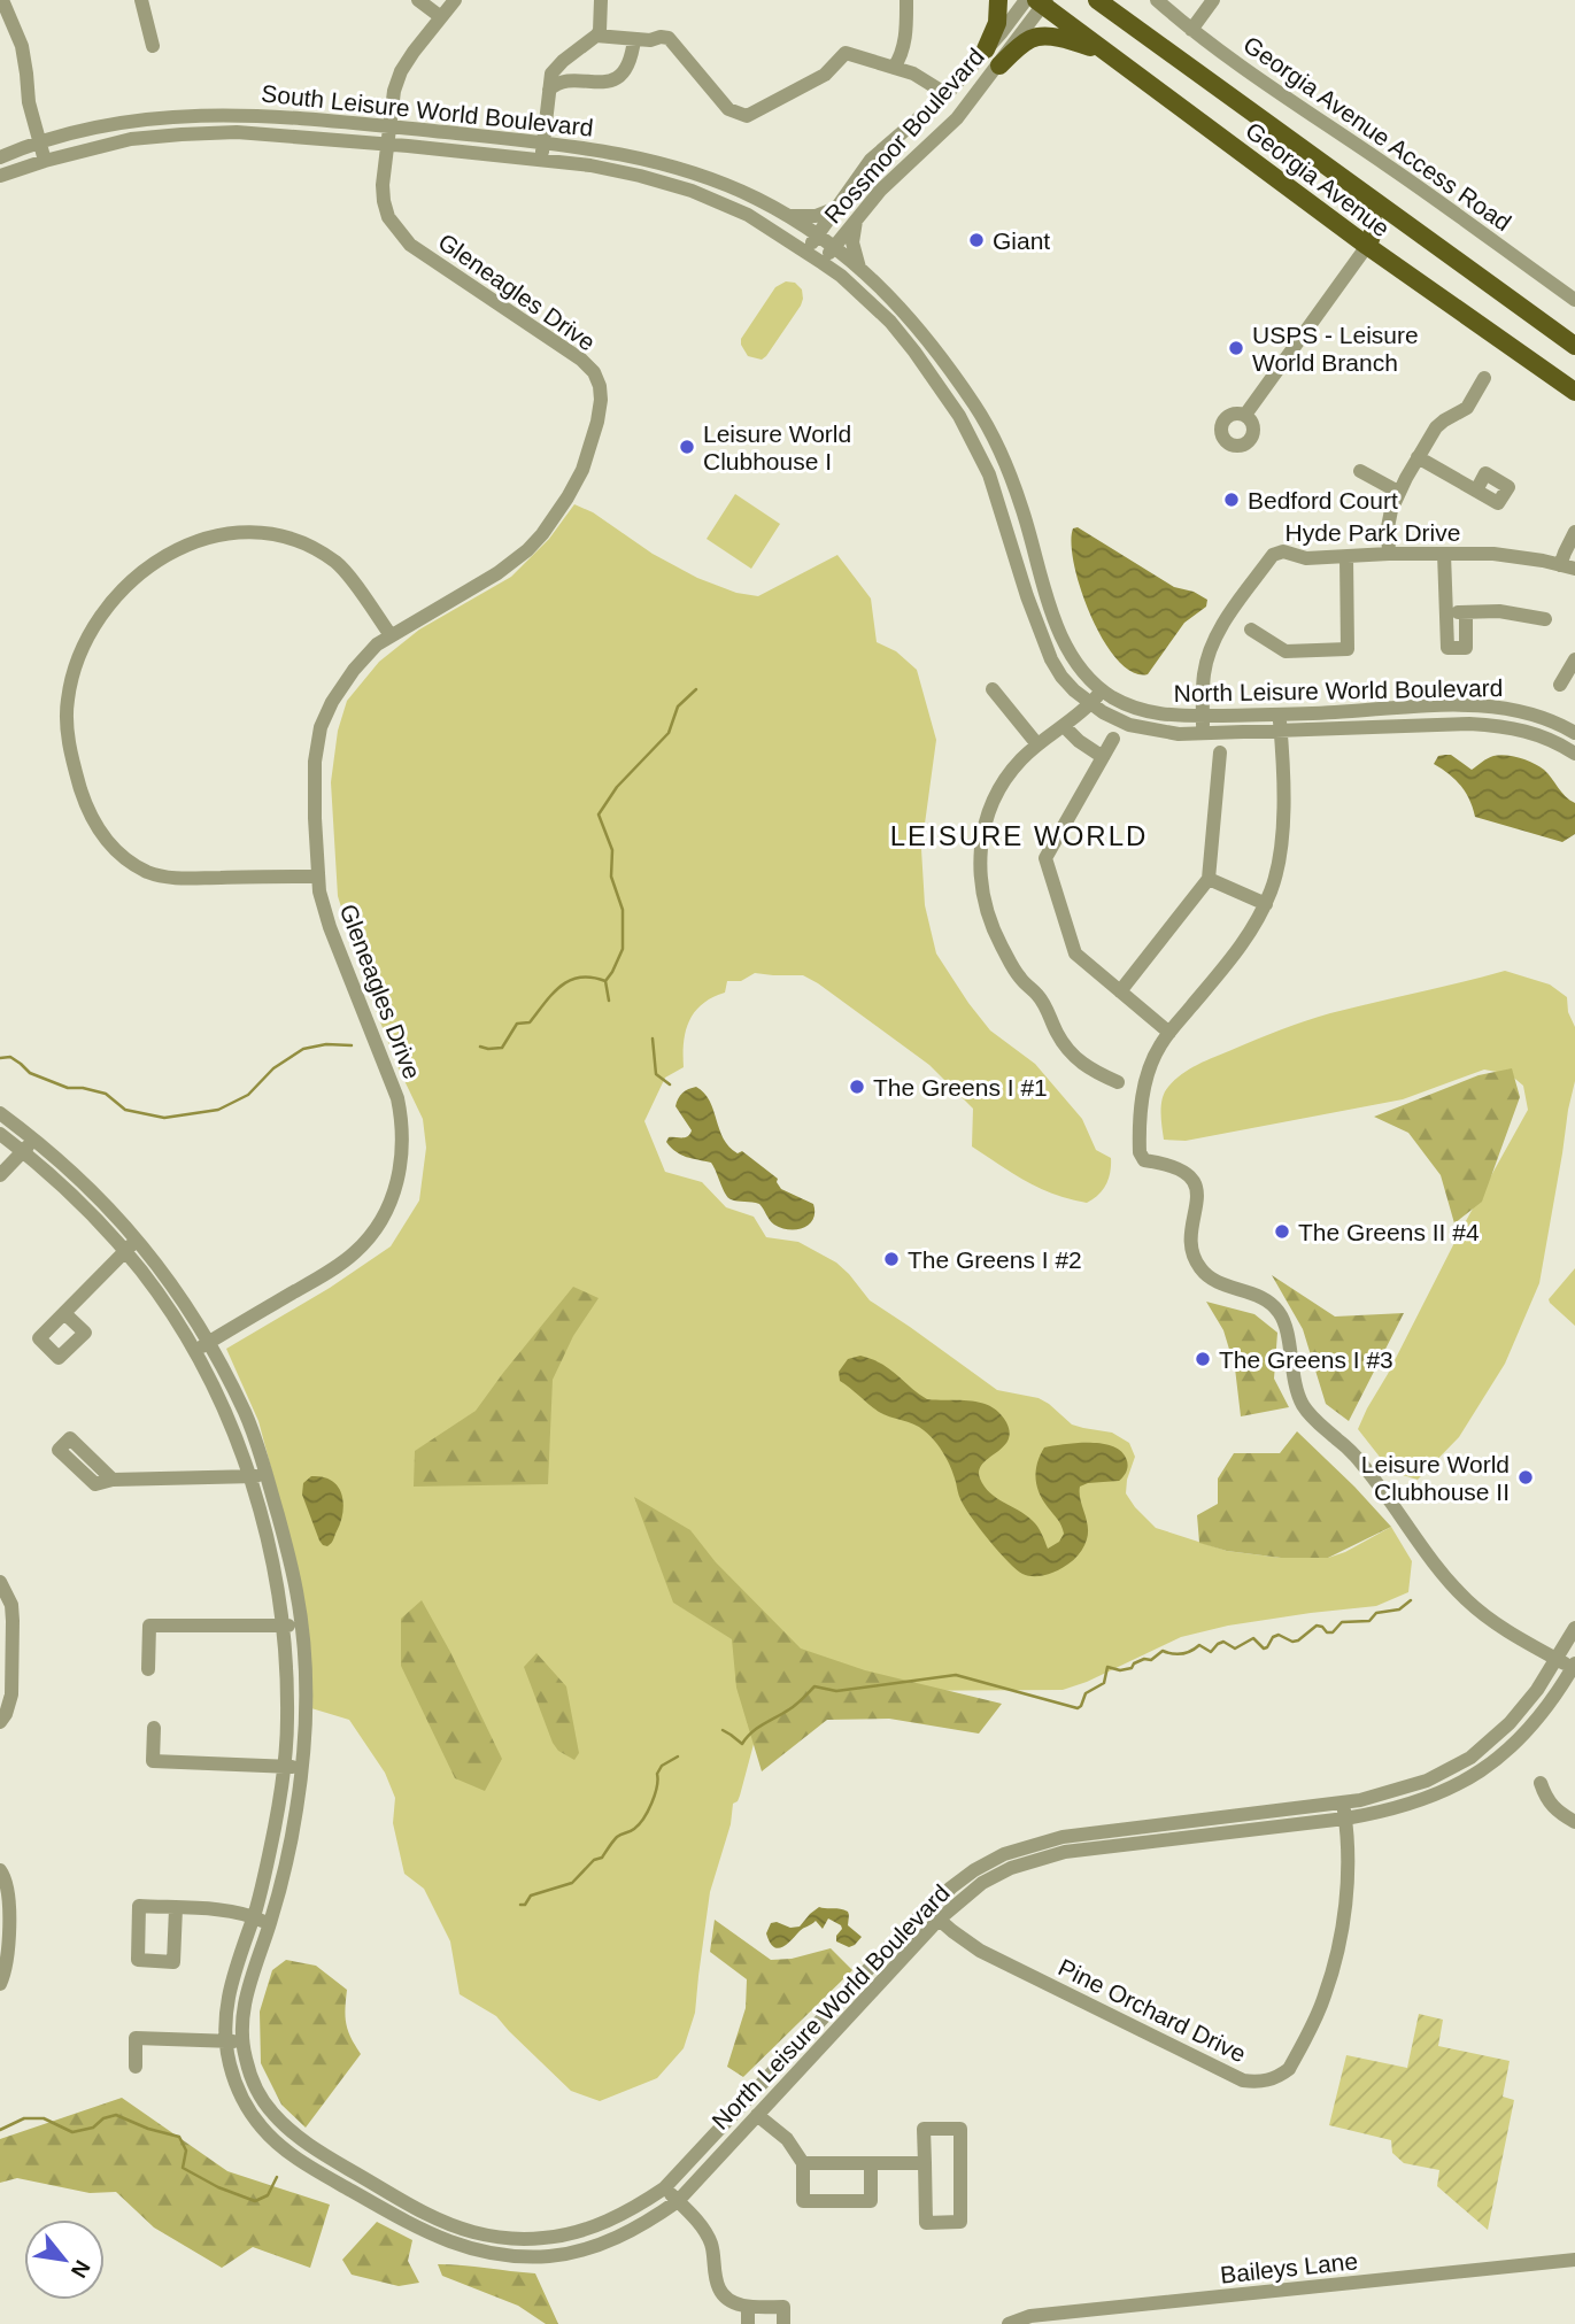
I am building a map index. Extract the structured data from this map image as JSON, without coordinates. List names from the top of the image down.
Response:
{
  "streets": {
    "main road": ["Georgia Avenue"],
    "street": [
      "South Leisure World Boulevard",
      "Georgia Avenue Access Road",
      "Rossmoor Boulevard",
      "Gleneagles Drive",
      "Hyde Park Drive",
      "North Leisure World Boulevard",
      "Pine Orchard Drive",
      "Baileys Lane"
    ]
  },
  "crossings": [
    ["South Leisure World Boulevard", "Rossmoor Boulevard"],
    ["South Leisure World Boulevard", "Gleneagles Drive"],
    ["South Leisure World Boulevard", "North Leisure World Boulevard"],
    ["Rossmoor Boulevard", "Georgia Avenue"],
    ["Rossmoor Boulevard", "North Leisure World Boulevard"],
    ["Hyde Park Drive", "North Leisure World Boulevard"],
    ["North Leisure World Boulevard", "Pine Orchard Drive"]
  ],
  "districts": ["LEISURE WORLD"],
  "places": [
    "Giant",
    "USPS - Leisure World Branch",
    "Leisure World Clubhouse I",
    "Bedford Court",
    "The Greens I #1",
    "The Greens II #4",
    "The Greens I #2",
    "The Greens I #3",
    "Leisure World Clubhouse II"
  ],
  "north": "bottom right"
}
